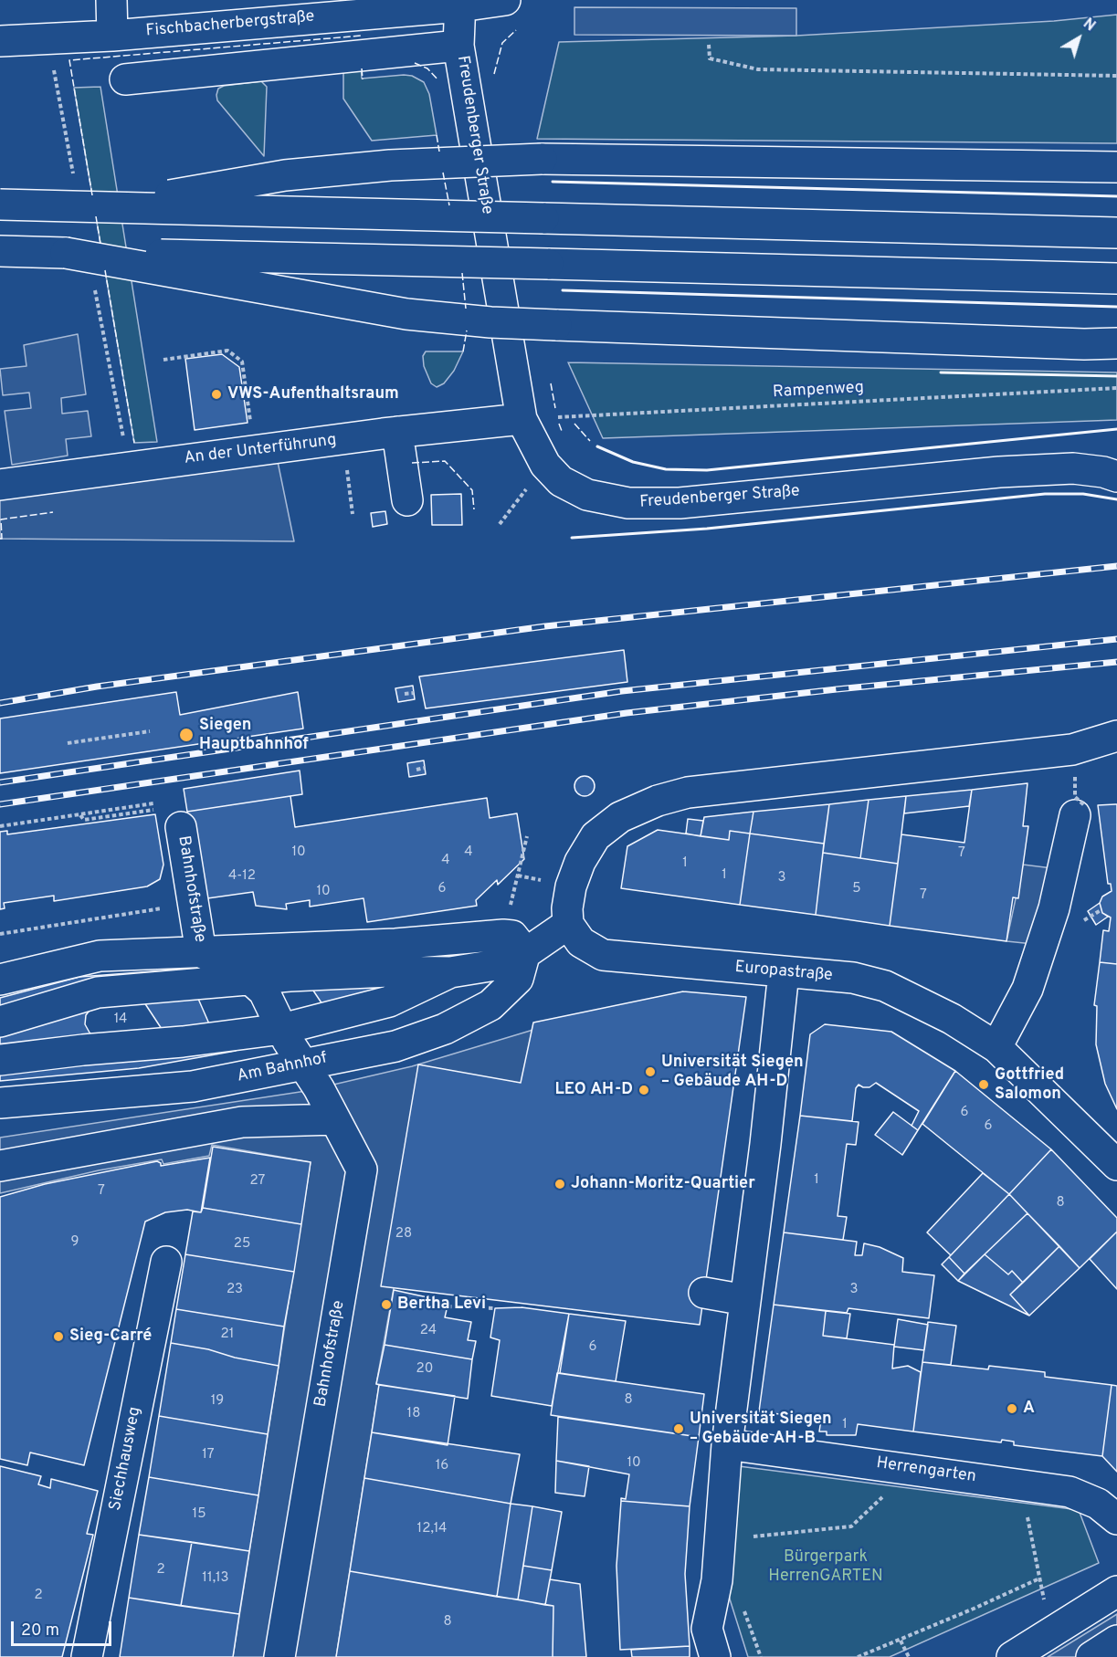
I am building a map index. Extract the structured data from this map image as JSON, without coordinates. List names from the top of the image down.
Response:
{
  "streets": {
    "main road": [
      "Fischbacherbergstraße",
      "Freudenberger Straße",
      "An der Unterführung",
      "Bahnhofstraße",
      "Europastraße",
      "Am Bahnhof",
      "Siechhausweg",
      "Herrengarten"
    ],
    "path": ["Rampenweg"]
  },
  "crossings": [
    ["Fischbacherbergstraße", "Freudenberger Straße"],
    ["Freudenberger Straße", "Rampenweg"],
    ["Freudenberger Straße", "An der Unterführung"],
    ["Rampenweg", "An der Unterführung"],
    ["Bahnhofstraße", "Am Bahnhof"]
  ],
  "parks": ["Bürgerpark HerrenGARTEN"],
  "places": [
    "VWS-Aufenthaltsraum",
    "Siegen Hauptbahnhof",
    "Universität Siegen – Gebäude AH-D",
    "Gottfried Salomon",
    "LEO AH-D",
    "Johann-Moritz-Quartier",
    "Bertha Levi",
    "Sieg-Carré",
    "A",
    "Universität Siegen – Gebäude AH-B"
  ],
  "house_numbers": [
    "10",
    "4",
    "7",
    "4",
    "1",
    "1",
    "4-12",
    "3",
    "6",
    "5",
    "10",
    "7",
    "14",
    "6",
    "6",
    "1",
    "27",
    "7",
    "8",
    "28",
    "9",
    "25",
    "23",
    "3",
    "24",
    "21",
    "6",
    "20",
    "8",
    "19",
    "18",
    "1",
    "17",
    "10",
    "16",
    "15",
    "12,14",
    "2",
    "11,13",
    "2",
    "8"
  ],
  "scale_bar": "20 m",
  "north": "top right"
}
